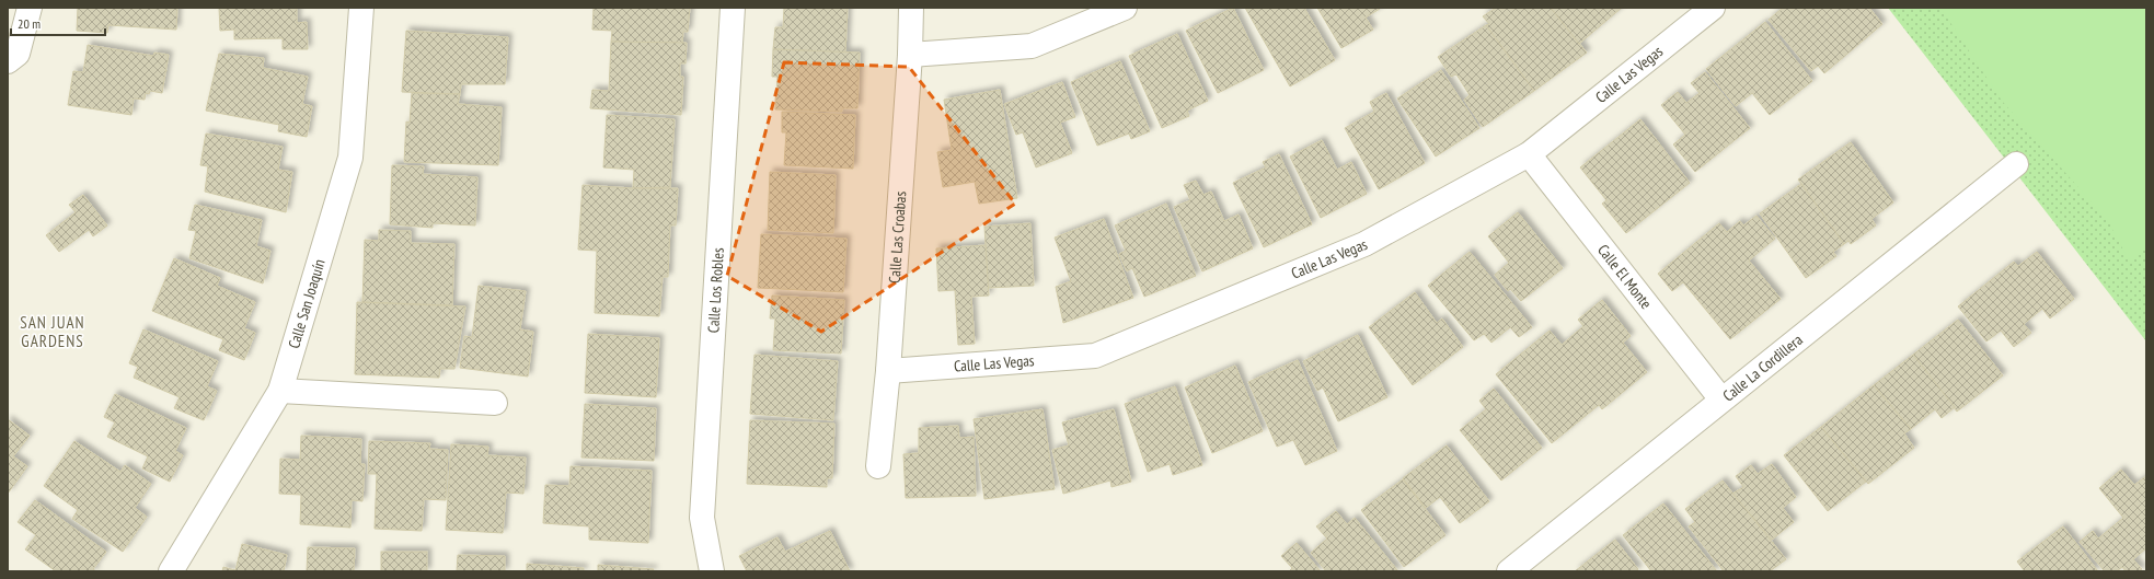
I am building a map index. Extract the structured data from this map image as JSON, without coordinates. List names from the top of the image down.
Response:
{
  "streets": {
    "street": [
      "Calle Las Vegas",
      "Calle Las Croabas",
      "Calle El Monte",
      "Calle Los Robles",
      "Calle San Joaquín",
      "Calle La Cordillera"
    ]
  },
  "crossings": [
    ["Calle Las Vegas", "Calle Las Croabas"],
    ["Calle Las Vegas", "Calle El Monte"],
    ["Calle El Monte", "Calle La Cordillera"]
  ],
  "districts": ["SAN JUAN GARDENS"],
  "scale_bar": "20 m"
}
